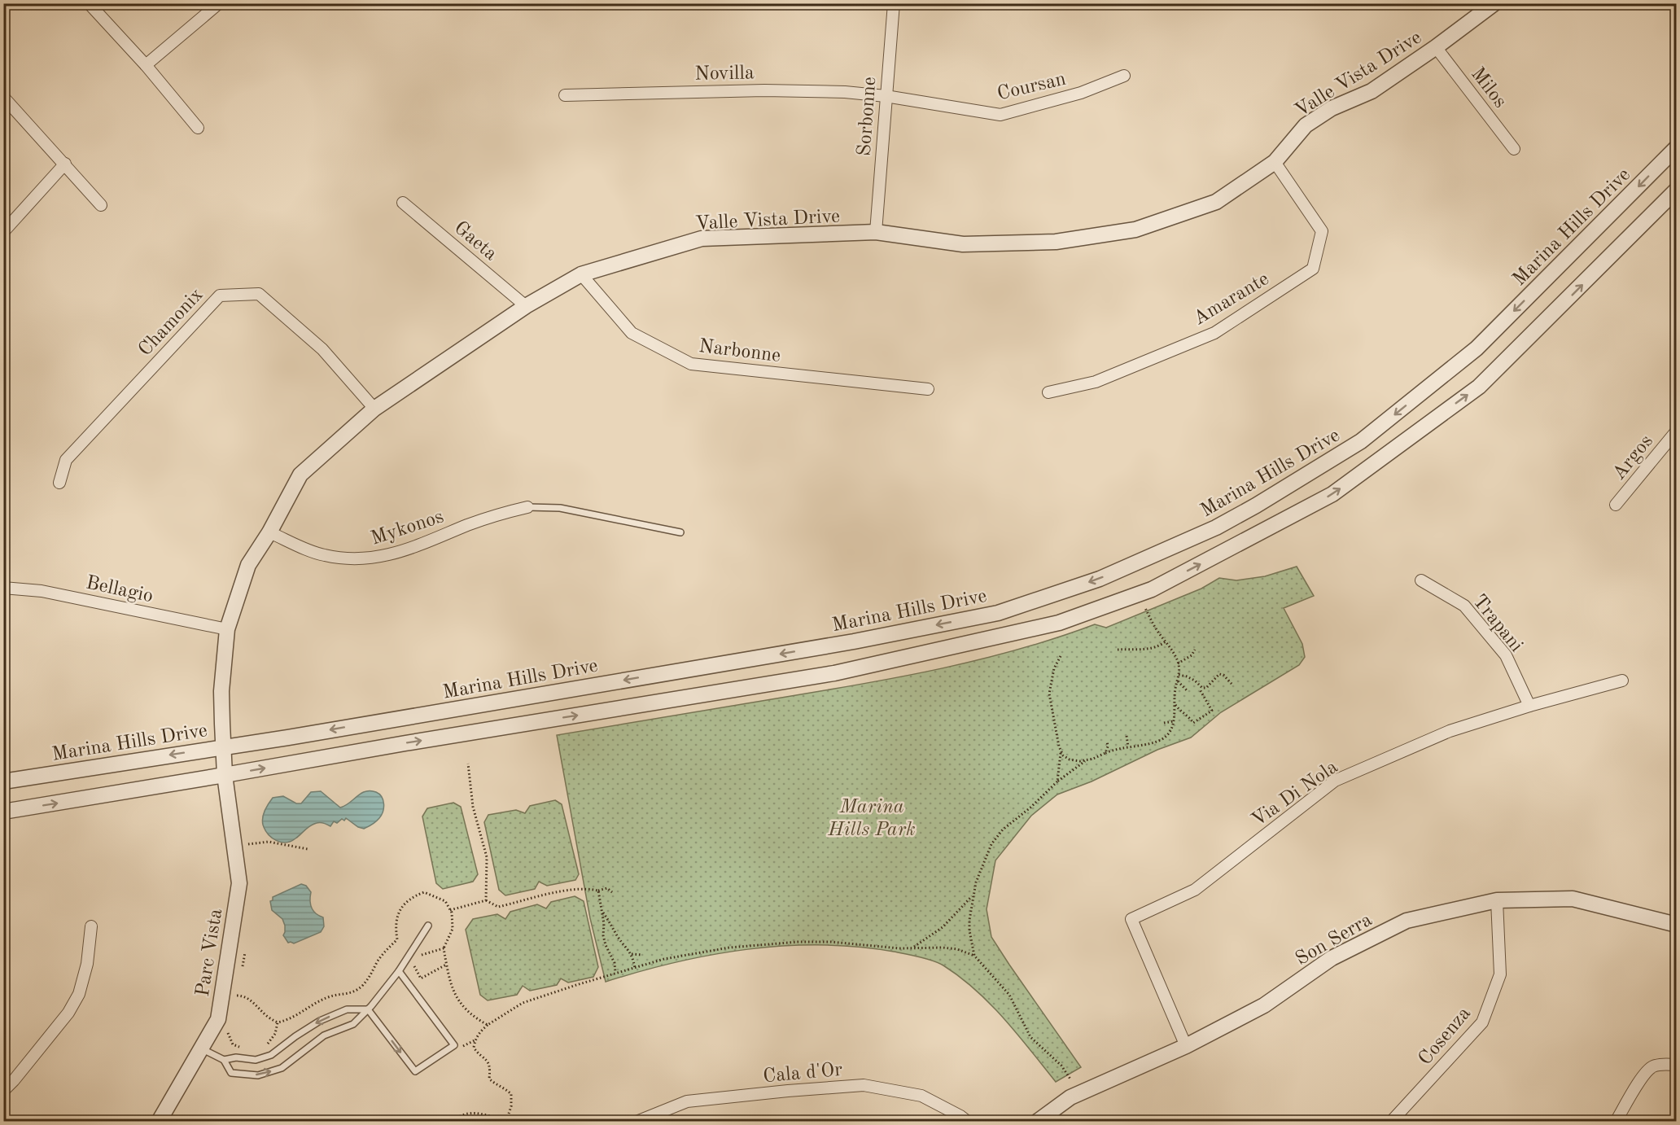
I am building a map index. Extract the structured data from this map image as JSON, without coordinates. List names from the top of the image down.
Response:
{
  "streets": {
    "street": [
      "Novilla",
      "Valle Vista Drive",
      "Coursan",
      "Milos",
      "Sorbonne",
      "Marina Hills Drive",
      "Gaeta",
      "Amarante",
      "Chamonix",
      "Narbonne",
      "Argos",
      "Mykonos",
      "Bellagio",
      "Trapani",
      "Via Di Nola",
      "Son Serra",
      "Parc Vista",
      "Cosenza",
      "Cala d'Or"
    ]
  },
  "crossings": [
    ["Novilla", "Coursan"],
    ["Novilla", "Sorbonne"],
    ["Valle Vista Drive", "Milos"],
    ["Valle Vista Drive", "Sorbonne"],
    ["Valle Vista Drive", "Marina Hills Drive"],
    ["Valle Vista Drive", "Gaeta"],
    ["Valle Vista Drive", "Amarante"],
    ["Valle Vista Drive", "Chamonix"],
    ["Valle Vista Drive", "Narbonne"],
    ["Valle Vista Drive", "Mykonos"],
    ["Valle Vista Drive", "Bellagio"],
    ["Valle Vista Drive", "Parc Vista"],
    ["Coursan", "Sorbonne"],
    ["Trapani", "Via Di Nola"],
    ["Via Di Nola", "Son Serra"],
    ["Son Serra", "Cosenza"]
  ],
  "parks": ["Marina Hills Park"]
}
